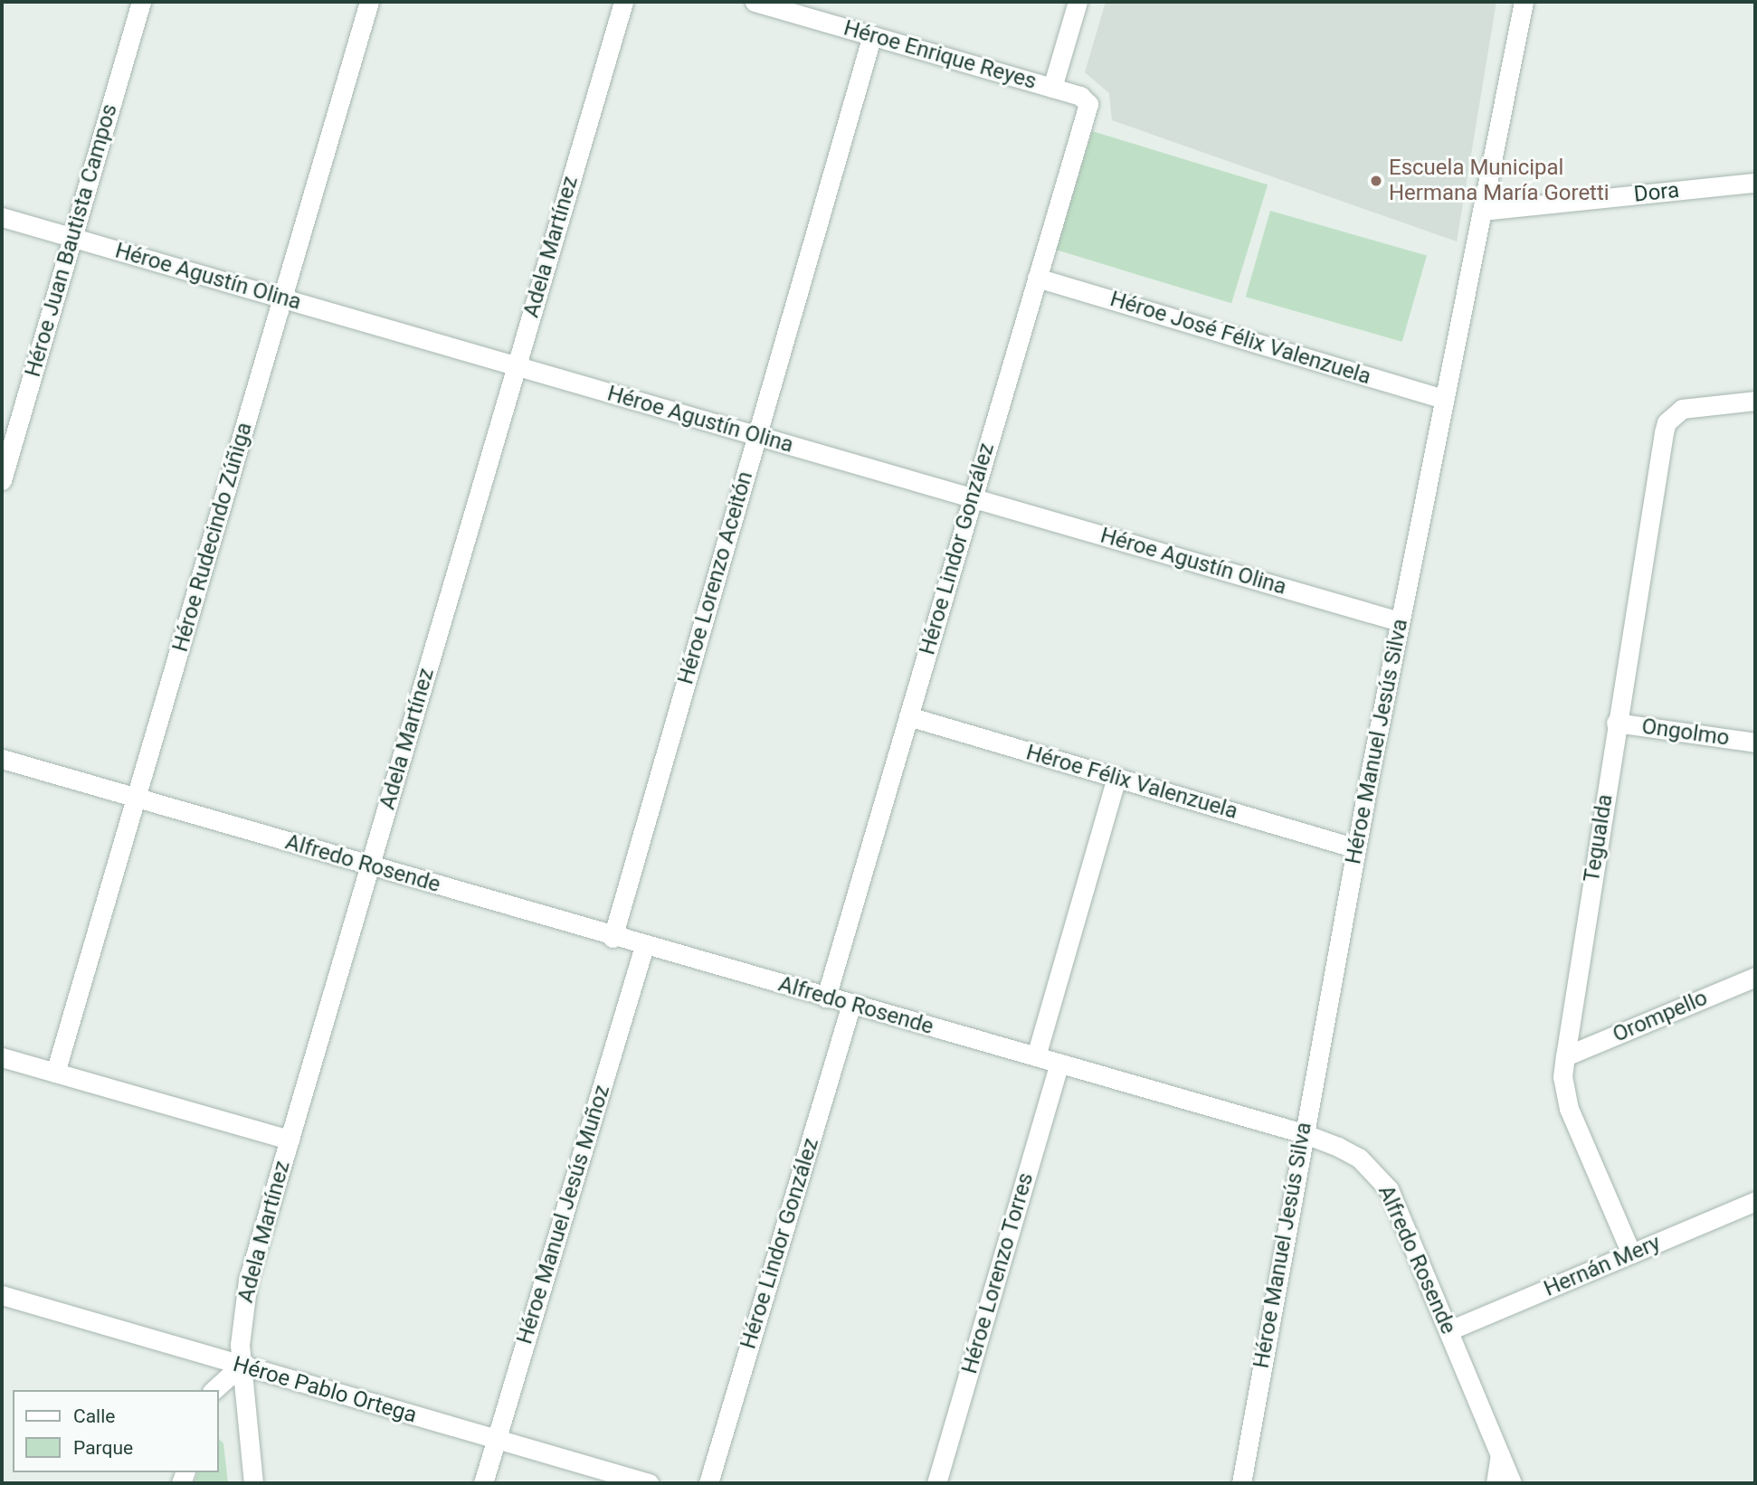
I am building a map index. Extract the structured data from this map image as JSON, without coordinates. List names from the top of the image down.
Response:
{
  "streets": {
    "street": [
      "Héroe Enrique Reyes",
      "Dora",
      "Héroe Juan Bautista Campos",
      "Adela Martínez",
      "Héroe Agustín Olina",
      "Héroe José Félix Valenzuela",
      "Héroe Rudecindo Zúñiga",
      "Héroe Lindor González",
      "Héroe Lorenzo Aceitón",
      "Ongolmo",
      "Héroe Manuel Jesús Silva",
      "Héroe Félix Valenzuela",
      "Tegualda",
      "Alfredo Rosende",
      "Orompello",
      "Héroe Manuel Jesús Muñoz",
      "Hernán Mery",
      "Héroe Lorenzo Torres",
      "Héroe Pablo Ortega"
    ]
  },
  "crossings": [
    ["Héroe Enrique Reyes", "Héroe Lindor González"],
    ["Héroe Enrique Reyes", "Héroe Lorenzo Aceitón"],
    ["Dora", "Héroe Manuel Jesús Silva"],
    ["Héroe Juan Bautista Campos", "Héroe Agustín Olina"],
    ["Adela Martínez", "Héroe Agustín Olina"],
    ["Adela Martínez", "Alfredo Rosende"],
    ["Adela Martínez", "Héroe Pablo Ortega"],
    ["Héroe Agustín Olina", "Héroe Rudecindo Zúñiga"],
    ["Héroe Agustín Olina", "Héroe Lindor González"],
    ["Héroe Agustín Olina", "Héroe Lorenzo Aceitón"],
    ["Héroe Agustín Olina", "Héroe Manuel Jesús Silva"],
    ["Héroe José Félix Valenzuela", "Héroe Lindor González"],
    ["Héroe José Félix Valenzuela", "Héroe Manuel Jesús Silva"],
    ["Héroe Rudecindo Zúñiga", "Alfredo Rosende"],
    ["Héroe Lindor González", "Héroe Félix Valenzuela"],
    ["Héroe Lindor González", "Alfredo Rosende"],
    ["Héroe Lorenzo Aceitón", "Alfredo Rosende"],
    ["Ongolmo", "Tegualda"],
    ["Héroe Manuel Jesús Silva", "Héroe Félix Valenzuela"],
    ["Héroe Manuel Jesús Silva", "Alfredo Rosende"],
    ["Tegualda", "Orompello"],
    ["Tegualda", "Hernán Mery"],
    ["Alfredo Rosende", "Héroe Manuel Jesús Muñoz"],
    ["Alfredo Rosende", "Hernán Mery"],
    ["Alfredo Rosende", "Héroe Lorenzo Torres"],
    ["Héroe Manuel Jesús Muñoz", "Héroe Pablo Ortega"]
  ],
  "places": ["Escuela Municipal Hermana María Goretti"],
  "legend": ["Calle", "Parque"]
}
